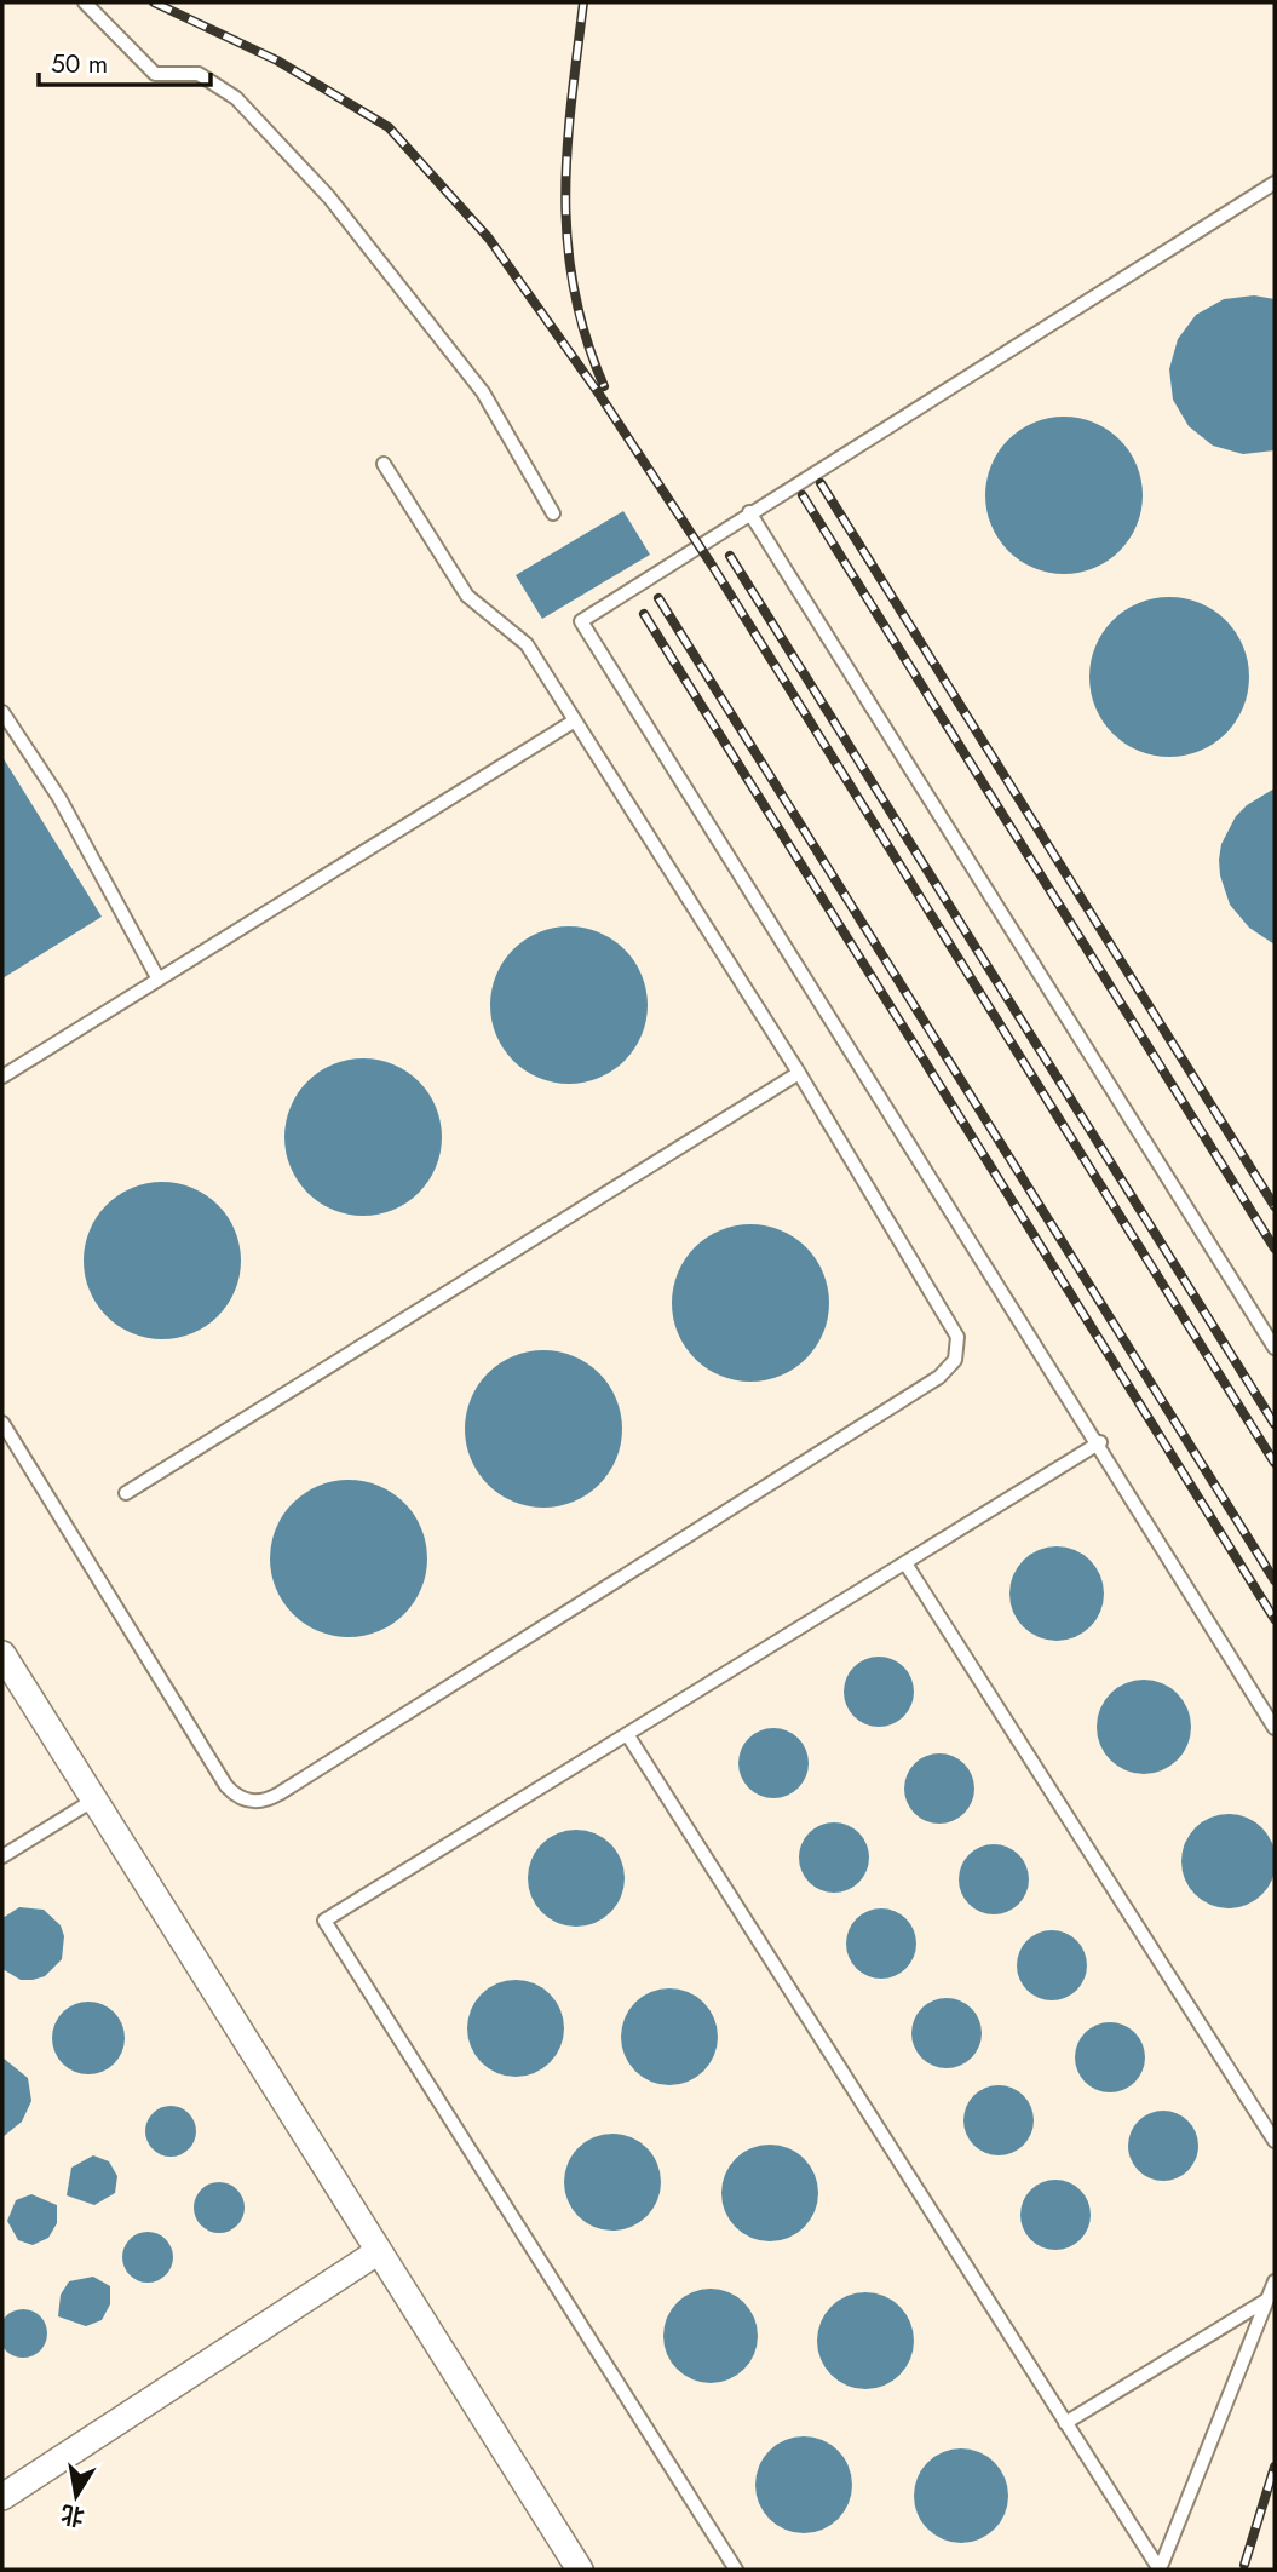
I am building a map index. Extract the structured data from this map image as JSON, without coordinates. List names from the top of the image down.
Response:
{
  "scale_bar": "50 m",
  "north": "bottom"
}
